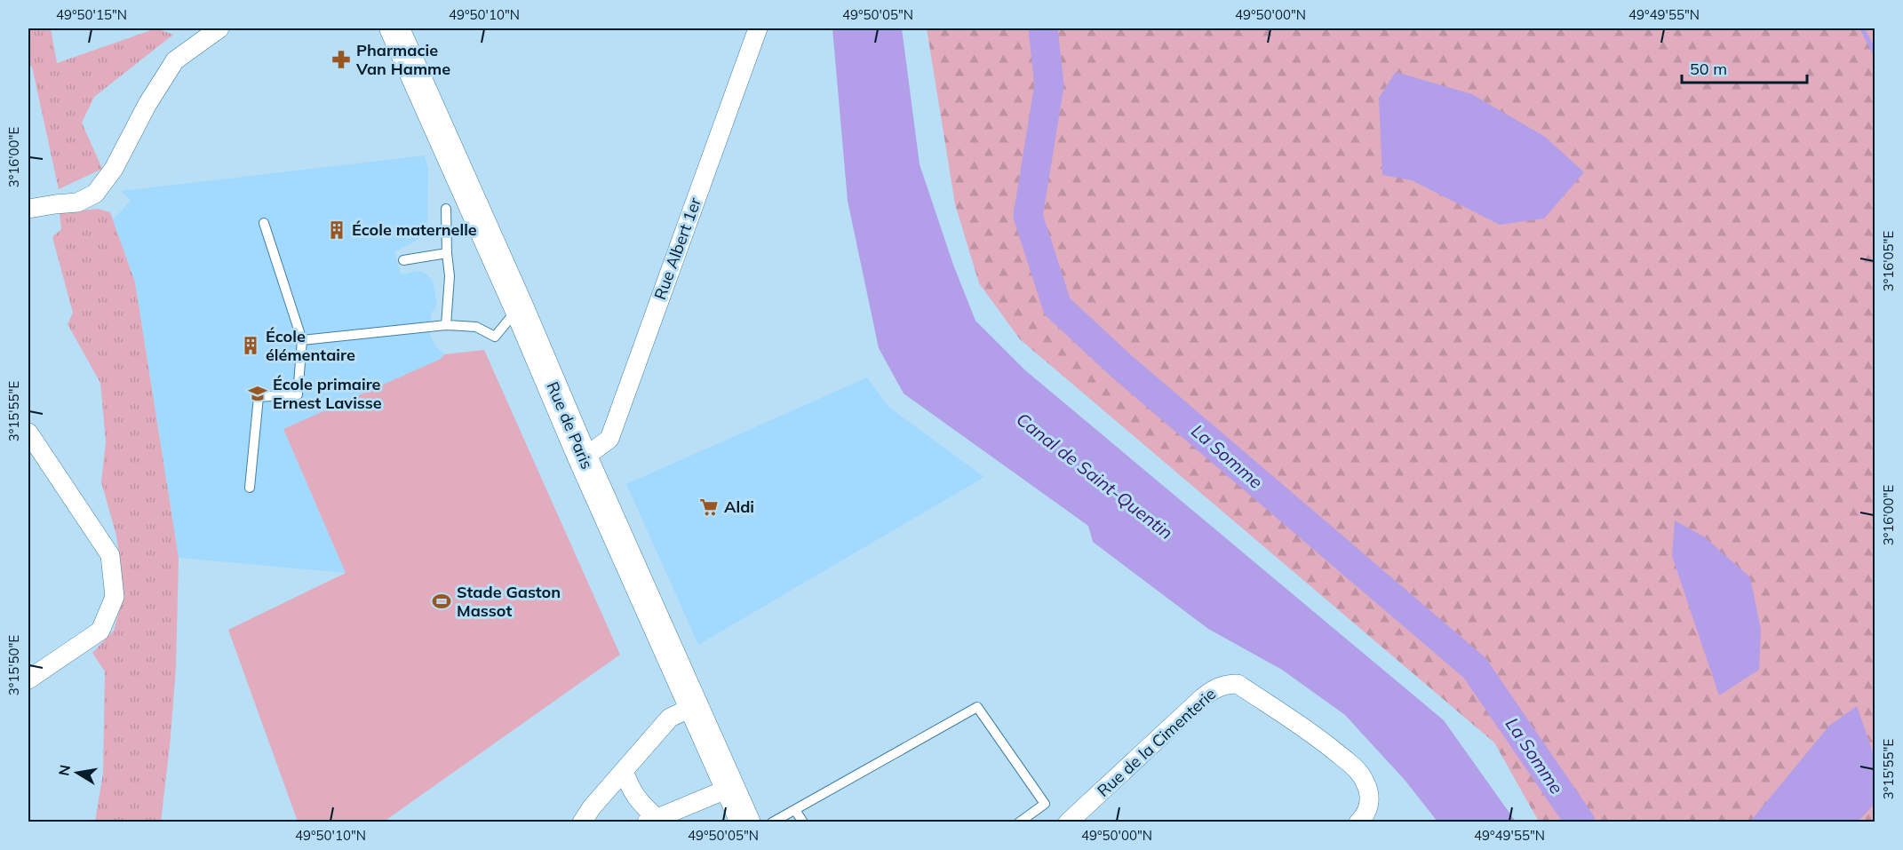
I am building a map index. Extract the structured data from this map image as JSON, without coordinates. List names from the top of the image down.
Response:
{
  "streets": {
    "main road": ["Rue de Paris"],
    "street": ["Rue Albert 1er", "Rue de la Cimenterie"]
  },
  "crossings": [
    ["Rue Albert 1er", "Rue de Paris"]
  ],
  "water": ["La Somme", "Canal de Saint-Quentin"],
  "places": {
    "pharmacy": ["Pharmacie Van Hamme"],
    "building": ["École maternelle", "École élémentaire"],
    "school or university": ["École primaire Ernest Lavisse"],
    "supermarket": ["Aldi"],
    "sports": ["Stade Gaston Massot"]
  },
  "scale_bar": "50 m",
  "north": "left",
  "coordinates": [
    "49°50'15\"N",
    "49°50'10\"N",
    "49°50'05\"N",
    "49°50'00\"N",
    "49°49'55\"N",
    "3°16'00\"E",
    "3°16'05\"E",
    "3°15'55\"E",
    "3°15'50\"E"
  ]
}
